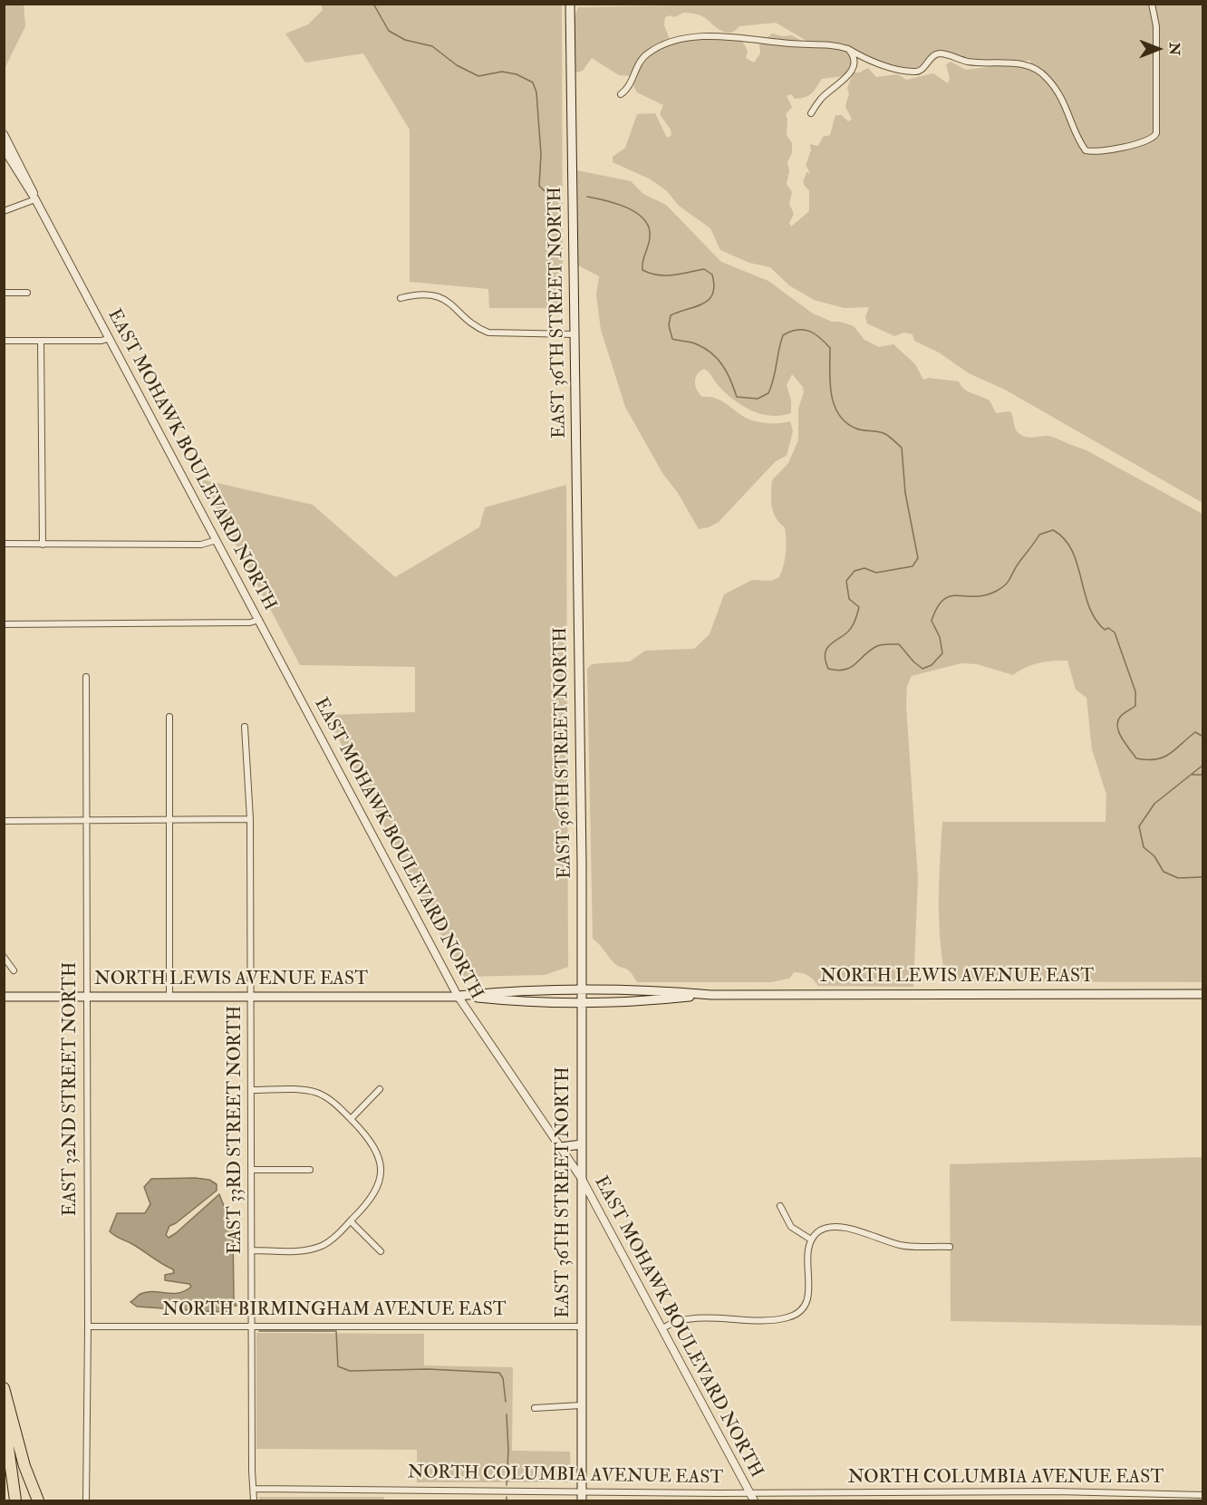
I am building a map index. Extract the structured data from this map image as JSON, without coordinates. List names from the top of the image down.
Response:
{
  "streets": {
    "main road": ["EAST 36TH STREET NORTH", "NORTH LEWIS AVENUE EAST"],
    "street": [
      "EAST MOHAWK BOULEVARD NORTH",
      "EAST 32ND STREET NORTH",
      "EAST 33RD STREET NORTH",
      "NORTH BIRMINGHAM AVENUE EAST",
      "NORTH COLUMBIA AVENUE EAST"
    ]
  },
  "crossings": [
    ["EAST 36TH STREET NORTH", "EAST MOHAWK BOULEVARD NORTH"],
    ["EAST 36TH STREET NORTH", "NORTH LEWIS AVENUE EAST"],
    ["EAST 36TH STREET NORTH", "NORTH BIRMINGHAM AVENUE EAST"],
    ["EAST 36TH STREET NORTH", "NORTH COLUMBIA AVENUE EAST"],
    ["EAST MOHAWK BOULEVARD NORTH", "NORTH LEWIS AVENUE EAST"],
    ["EAST MOHAWK BOULEVARD NORTH", "NORTH COLUMBIA AVENUE EAST"],
    ["NORTH LEWIS AVENUE EAST", "EAST 32ND STREET NORTH"],
    ["NORTH LEWIS AVENUE EAST", "EAST 33RD STREET NORTH"],
    ["EAST 32ND STREET NORTH", "NORTH BIRMINGHAM AVENUE EAST"],
    ["EAST 33RD STREET NORTH", "NORTH BIRMINGHAM AVENUE EAST"],
    ["EAST 33RD STREET NORTH", "NORTH COLUMBIA AVENUE EAST"]
  ],
  "north": "right"
}
